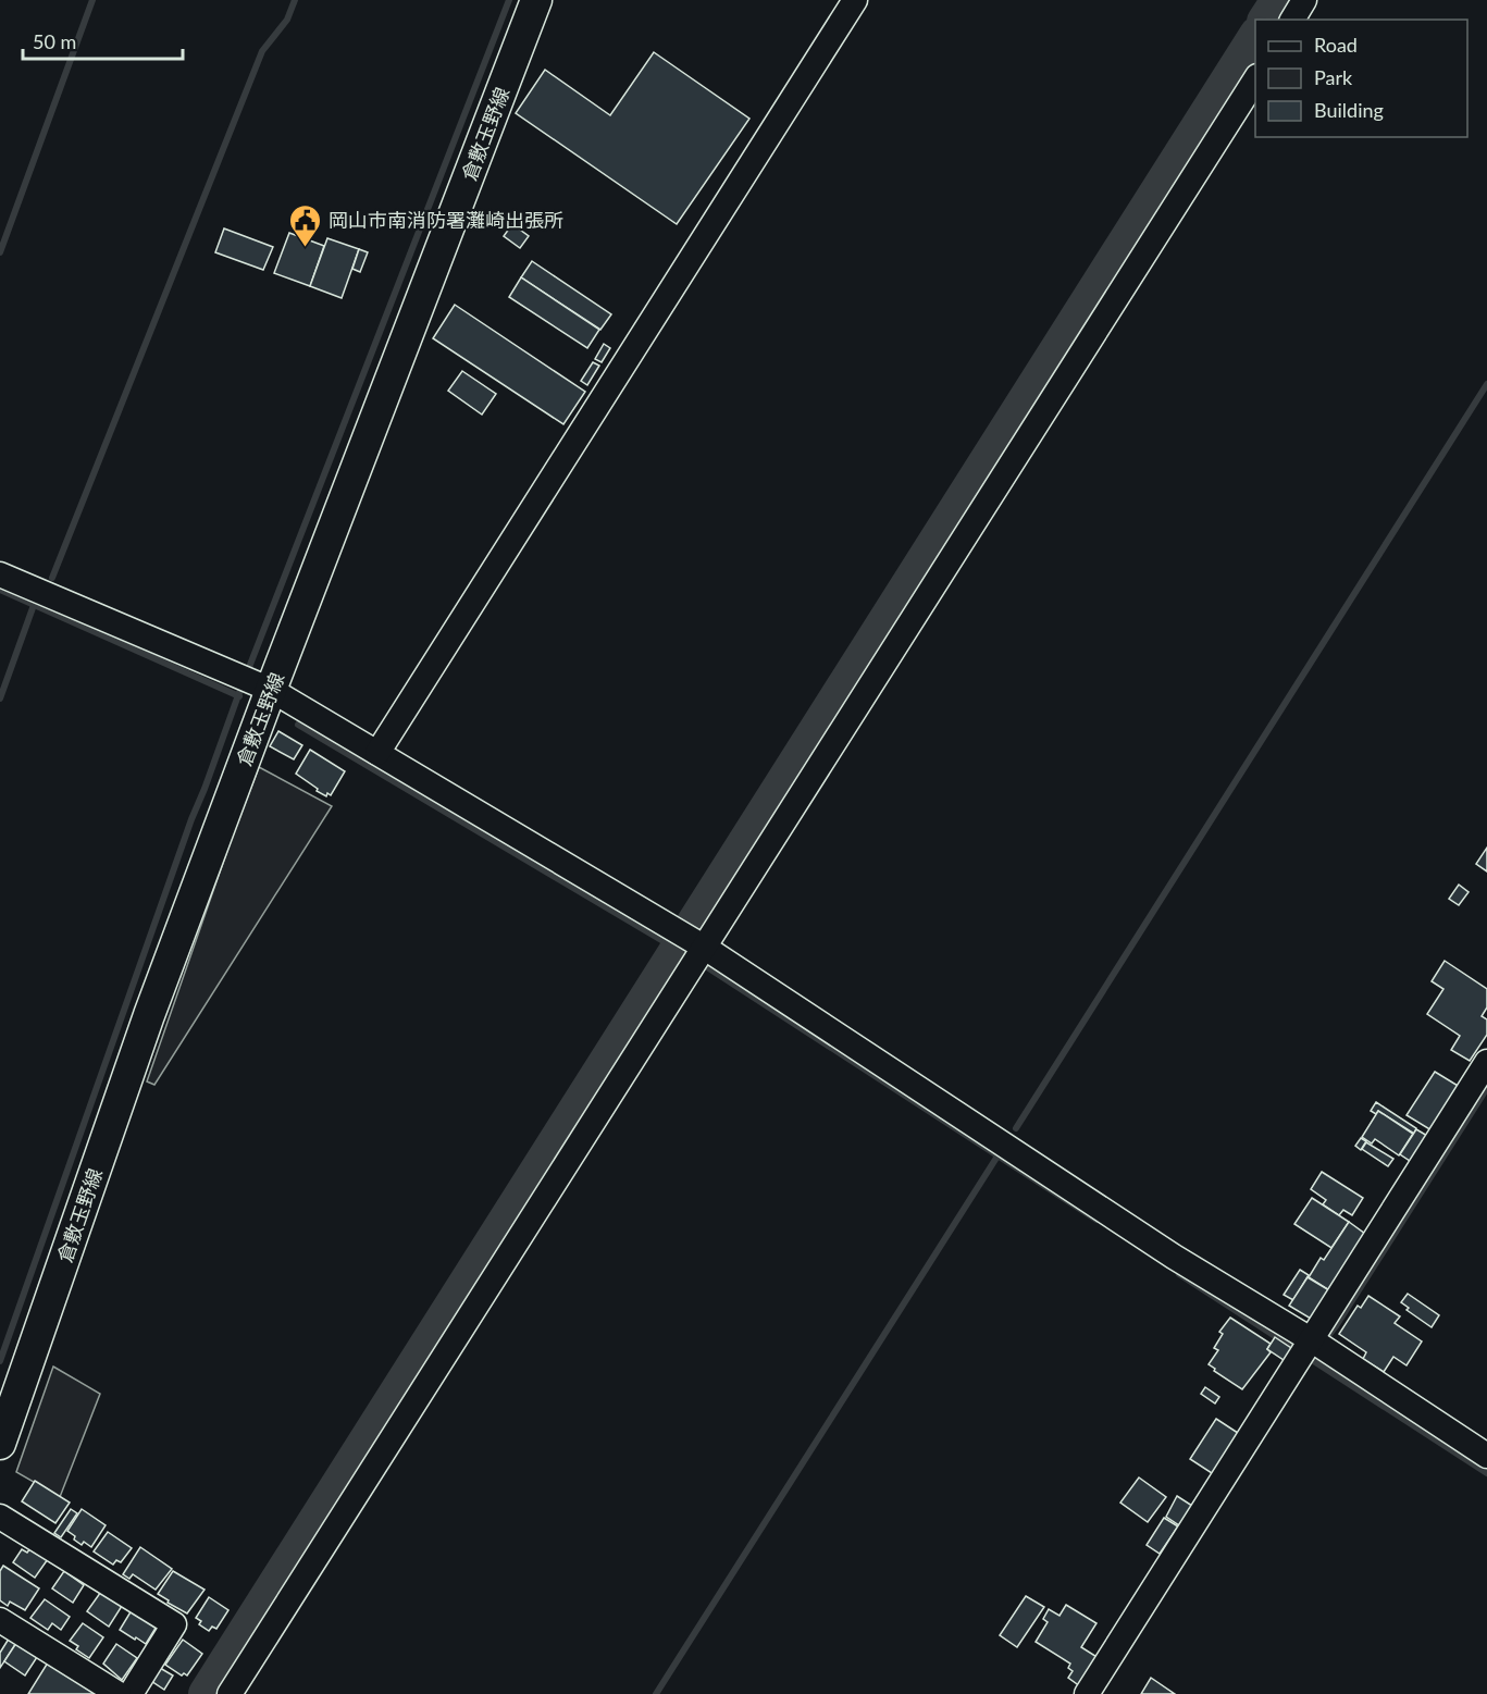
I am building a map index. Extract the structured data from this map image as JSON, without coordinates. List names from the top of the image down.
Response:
{
  "streets": {
    "main road": ["倉敷玉野線"]
  },
  "places": {
    "public building": ["岡山市南消防署灘崎出張所"]
  },
  "legend": ["Road", "Park", "Building"],
  "scale_bar": "50 m"
}
